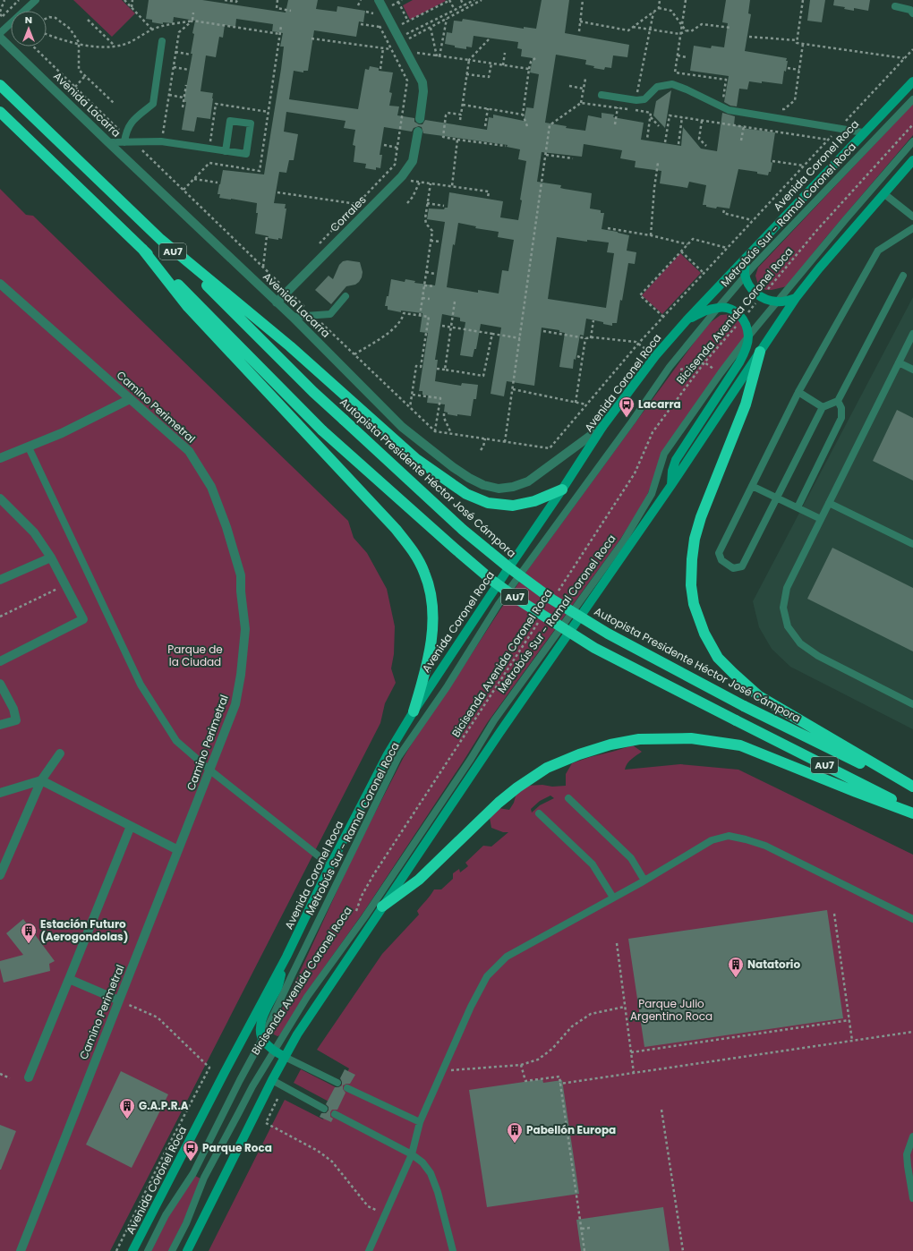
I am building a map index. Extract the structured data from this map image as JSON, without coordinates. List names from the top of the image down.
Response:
{
  "streets": {
    "highway": ["AU7", "Autopista Presidente Héctor José Cámpora"],
    "main road": ["Avenida Coronel Roca"],
    "street": ["Avenida Lacarra", "Corrales", "Camino Perimetral"],
    "lane": ["Metrobús Sur - Ramal Coronel Roca"],
    "path": ["Bicisenda Avenida Coronel Roca"]
  },
  "crossings": [
    ["Avenida Lacarra", "Avenida Coronel Roca"],
    ["Avenida Lacarra", "Corrales"]
  ],
  "parks": ["Parque de la Ciudad", "Parque Julio Argentino Roca"],
  "places": {
    "bus stop": ["Lacarra", "Parque Roca"],
    "building": [
      "Estación Futuro (Aerogondolas)",
      "Natatorio",
      "G.A.P.R.A",
      "Pabellón Europa"
    ]
  },
  "north": "top"
}
